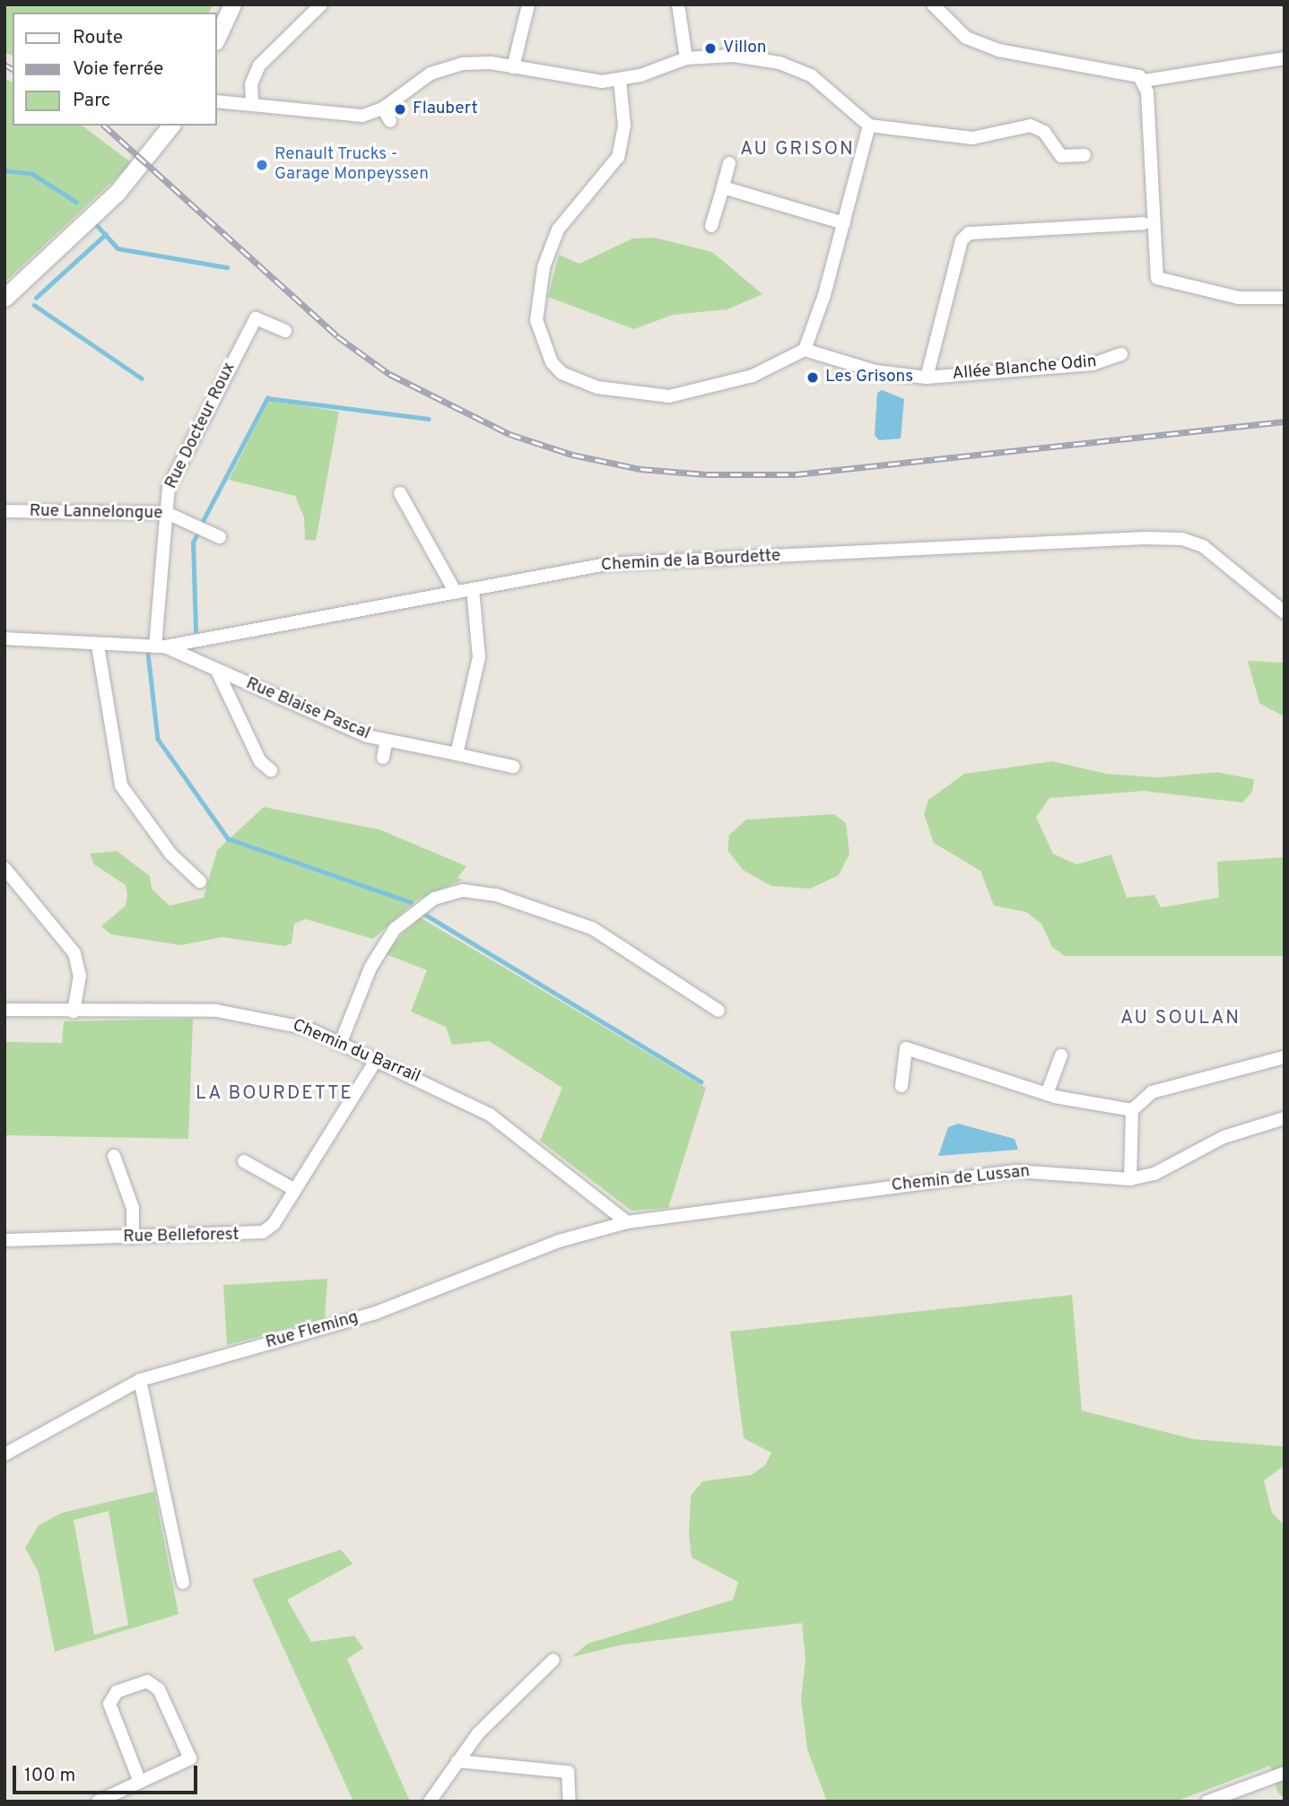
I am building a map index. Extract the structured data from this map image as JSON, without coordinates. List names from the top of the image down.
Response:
{
  "streets": {
    "street": [
      "Allée Blanche Odin",
      "Rue Docteur Roux",
      "Rue Lannelongue",
      "Chemin de la Bourdette",
      "Rue Blaise Pascal",
      "Chemin du Barrail",
      "Chemin de Lussan",
      "Rue Belleforest",
      "Rue Fleming"
    ]
  },
  "crossings": [
    ["Rue Docteur Roux", "Rue Lannelongue"],
    ["Rue Docteur Roux", "Chemin de la Bourdette"],
    ["Rue Docteur Roux", "Rue Blaise Pascal"],
    ["Chemin de la Bourdette", "Rue Blaise Pascal"],
    ["Chemin du Barrail", "Chemin de Lussan"],
    ["Chemin du Barrail", "Rue Belleforest"],
    ["Chemin du Barrail", "Rue Fleming"],
    ["Chemin de Lussan", "Rue Fleming"]
  ],
  "districts": ["AU GRISON", "AU SOULAN", "LA BOURDETTE"],
  "places": [
    "Villon",
    "Flaubert",
    "Renault Trucks - Garage Monpeyssen",
    "Les Grisons"
  ],
  "legend": ["Route", "Voie ferrée", "Parc"],
  "scale_bar": "100 m"
}
